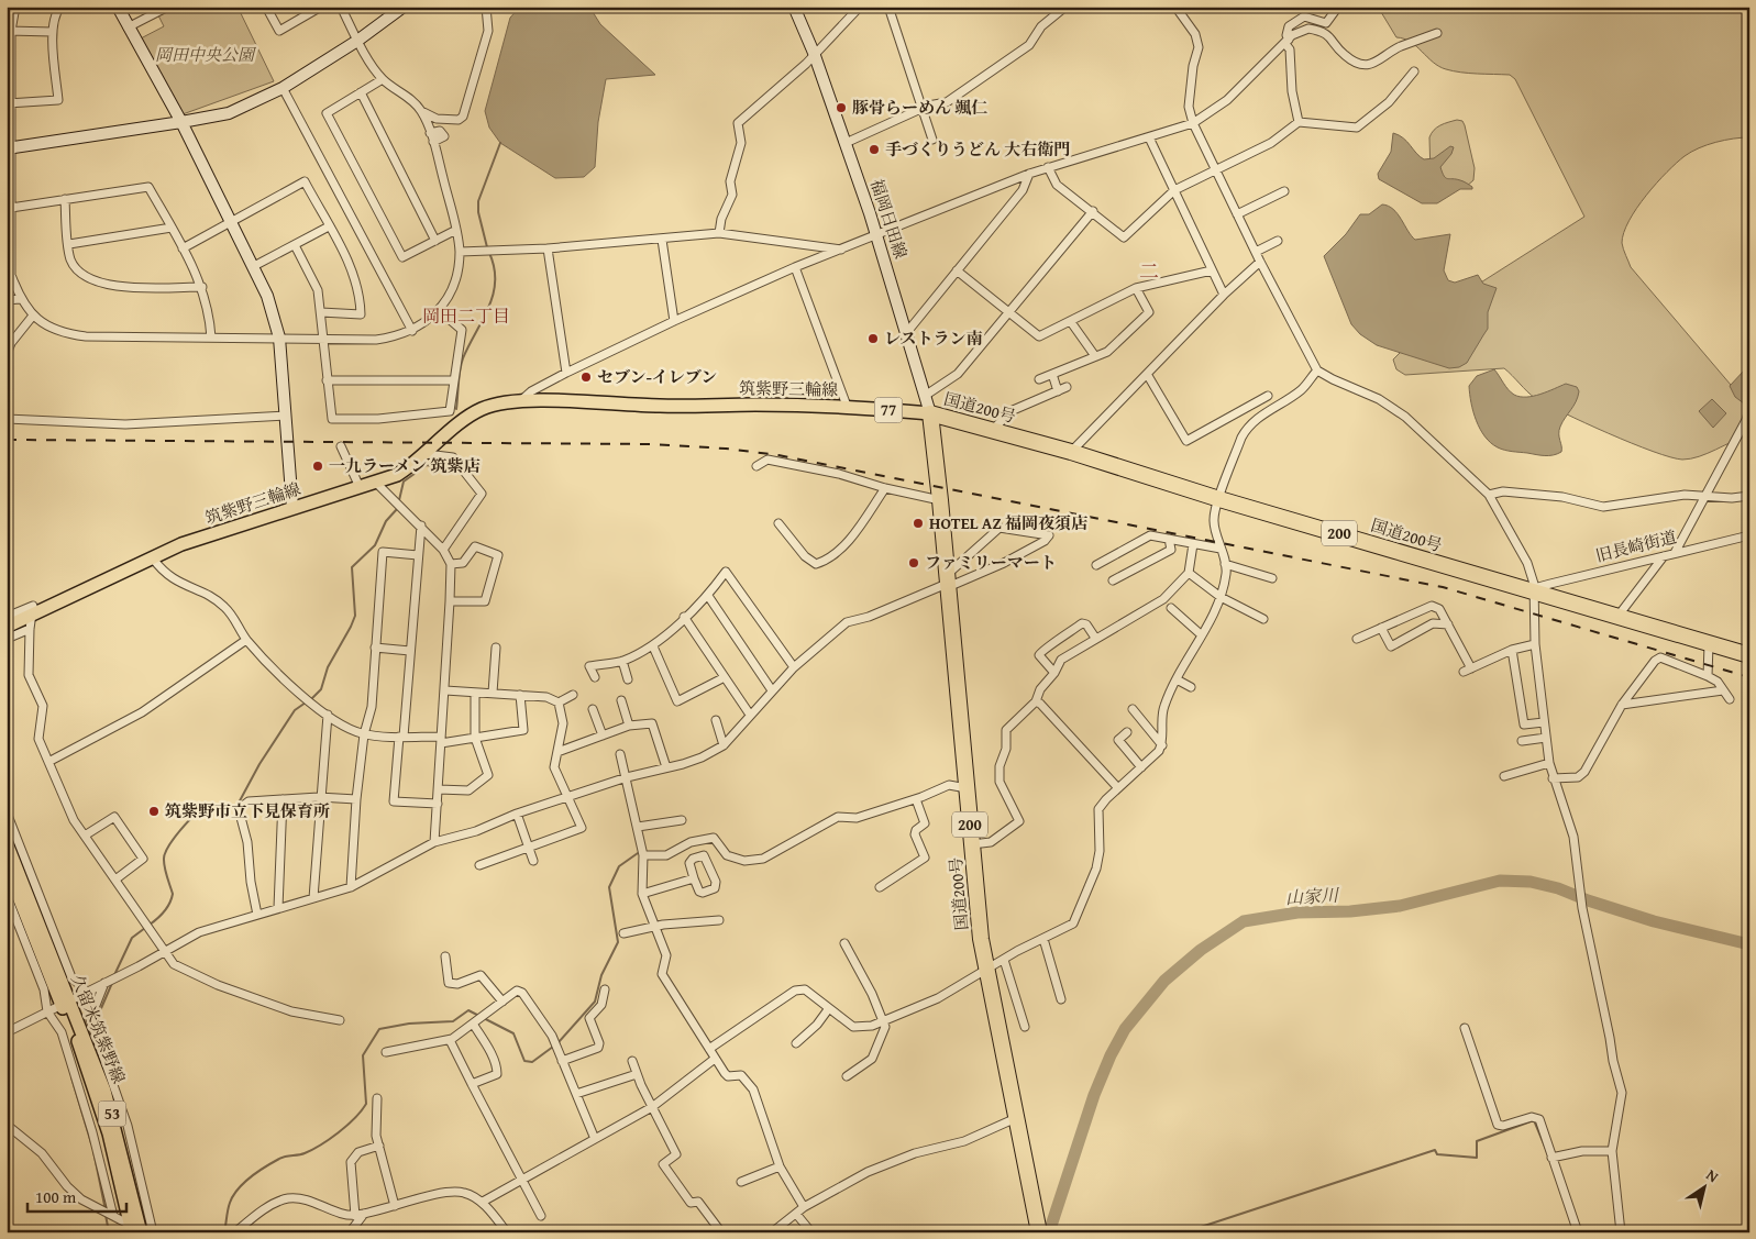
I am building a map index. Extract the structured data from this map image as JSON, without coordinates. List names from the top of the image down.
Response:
{
  "streets": {
    "highway": ["国道200号", "200"],
    "main road": [
      "筑紫野三輪線",
      "77",
      "久留米筑紫野線",
      "53"
    ],
    "street": ["福岡日田線", "旧長崎街道"]
  },
  "crossings": [
    ["福岡日田線", "筑紫野三輪線"],
    ["福岡日田線", "国道200号"],
    ["筑紫野三輪線", "国道200号"],
    ["国道200号", "旧長崎街道"]
  ],
  "districts": ["二", "岡田二丁目"],
  "water": ["山家川"],
  "parks": ["岡田中央公園"],
  "places": [
    "豚骨らーめん 颯仁",
    "手づくりうどん 大右衛門",
    "レストラン南",
    "セブン-イレブン",
    "一九ラーメン 筑紫店",
    "HOTEL AZ 福岡夜須店",
    "ファミリーマート",
    "筑紫野市立下見保育所"
  ],
  "scale_bar": "100 m",
  "north": "top right"
}
